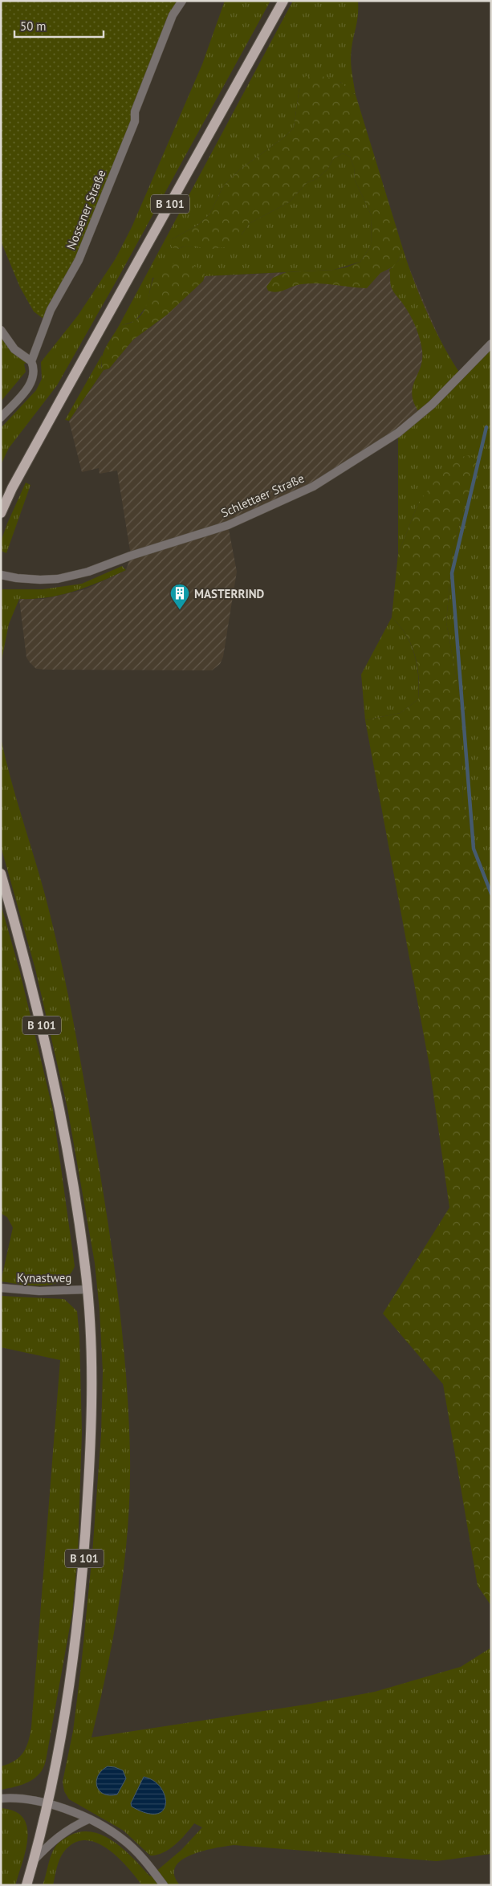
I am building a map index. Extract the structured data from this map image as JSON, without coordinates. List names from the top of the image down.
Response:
{
  "streets": {
    "main road": ["B 101"],
    "street": ["Nossener Straße", "Schlettaer Straße", "Kynastweg"]
  },
  "crossings": [
    ["B 101", "Kynastweg"]
  ],
  "places": {
    "building": ["MASTERRIND"]
  },
  "scale_bar": "50 m"
}
